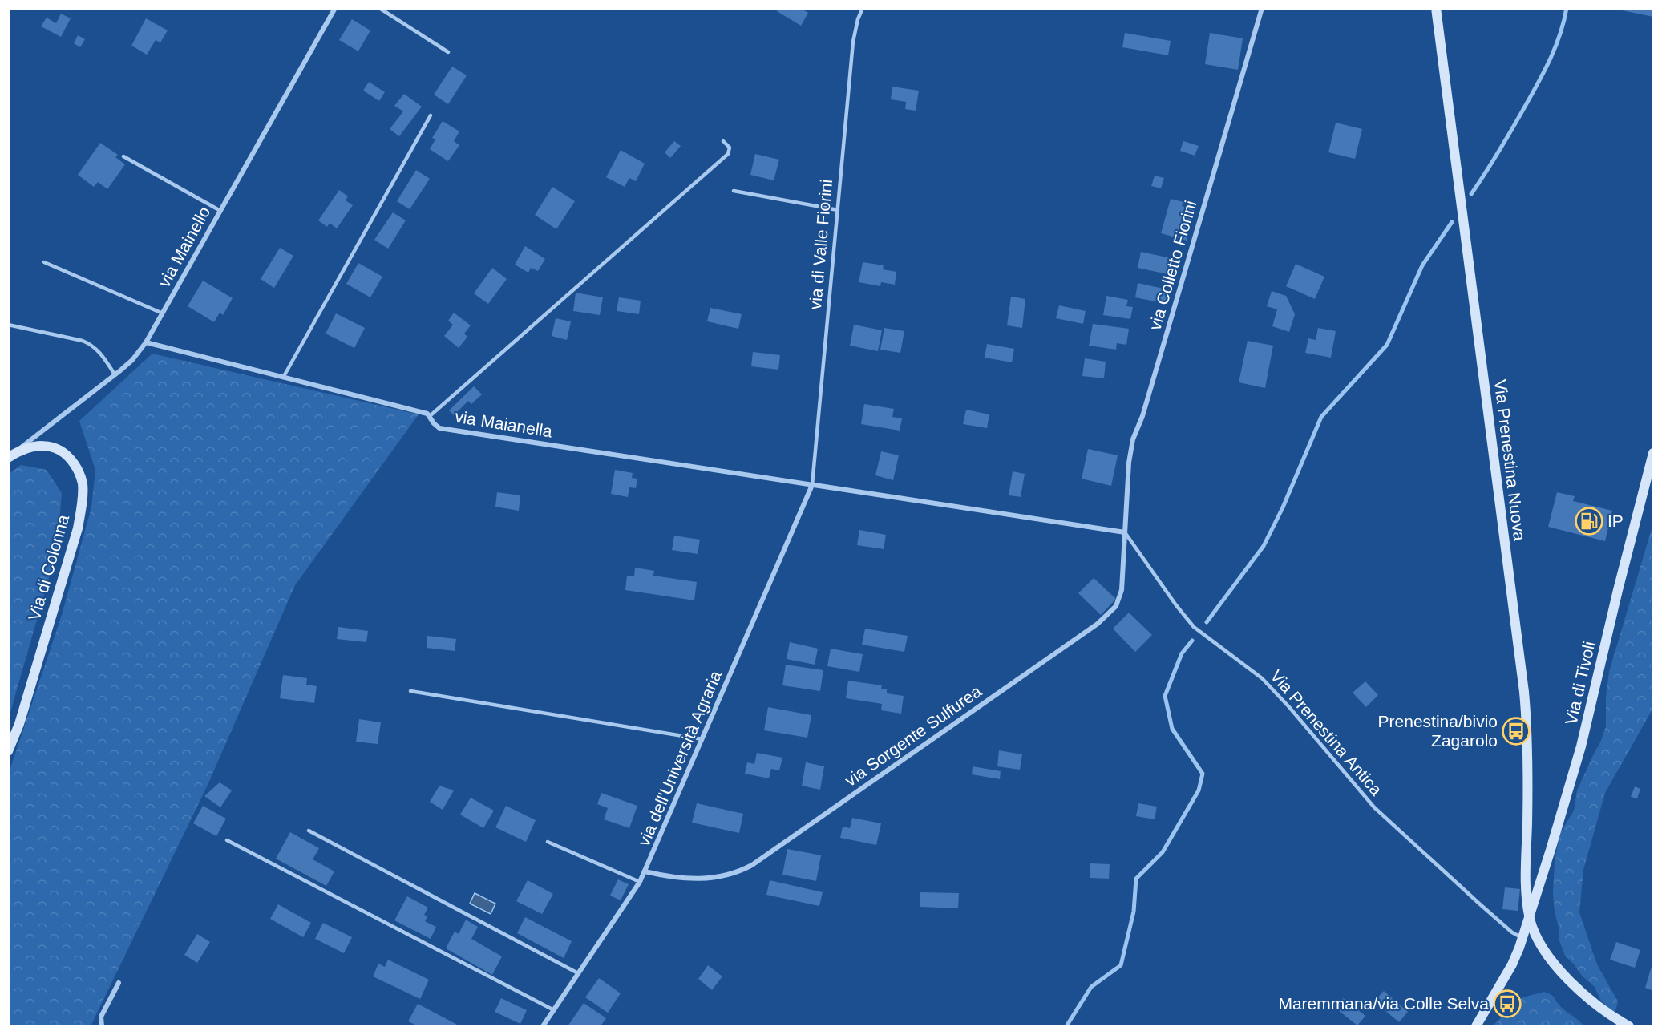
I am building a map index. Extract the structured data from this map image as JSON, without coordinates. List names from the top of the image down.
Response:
{
  "streets": {
    "main road": ["Via Prenestina Nuova", "Via di Colonna", "Via di Tivoli"],
    "street": [
      "via Mainello",
      "via Colletto Fiorini",
      "via Maianella",
      "via Sorgente Sulfurea",
      "via dell'Università Agraria"
    ],
    "lane": ["via di Valle Fiorini", "Via Prenestina Antica"]
  },
  "crossings": [
    ["via di Valle Fiorini", "via Maianella"],
    ["via di Valle Fiorini", "via dell'Università Agraria"],
    ["via Mainello", "via Maianella"],
    ["via Mainello", "Via di Colonna"],
    ["via Colletto Fiorini", "via Maianella"],
    ["via Colletto Fiorini", "Via Prenestina Antica"],
    ["via Colletto Fiorini", "via Sorgente Sulfurea"],
    ["via Maianella", "Via Prenestina Antica"],
    ["via Maianella", "via Sorgente Sulfurea"],
    ["via Maianella", "via dell'Università Agraria"],
    ["Via Prenestina Nuova", "Via di Tivoli"],
    ["Via di Tivoli", "Via Prenestina Antica"],
    ["Via Prenestina Antica", "via Sorgente Sulfurea"],
    ["via Sorgente Sulfurea", "via dell'Università Agraria"]
  ],
  "places": {
    "fuel station": ["IP"],
    "bus stop": ["Prenestina/bivio Zagarolo", "Maremmana/via Colle Selva"]
  }
}
